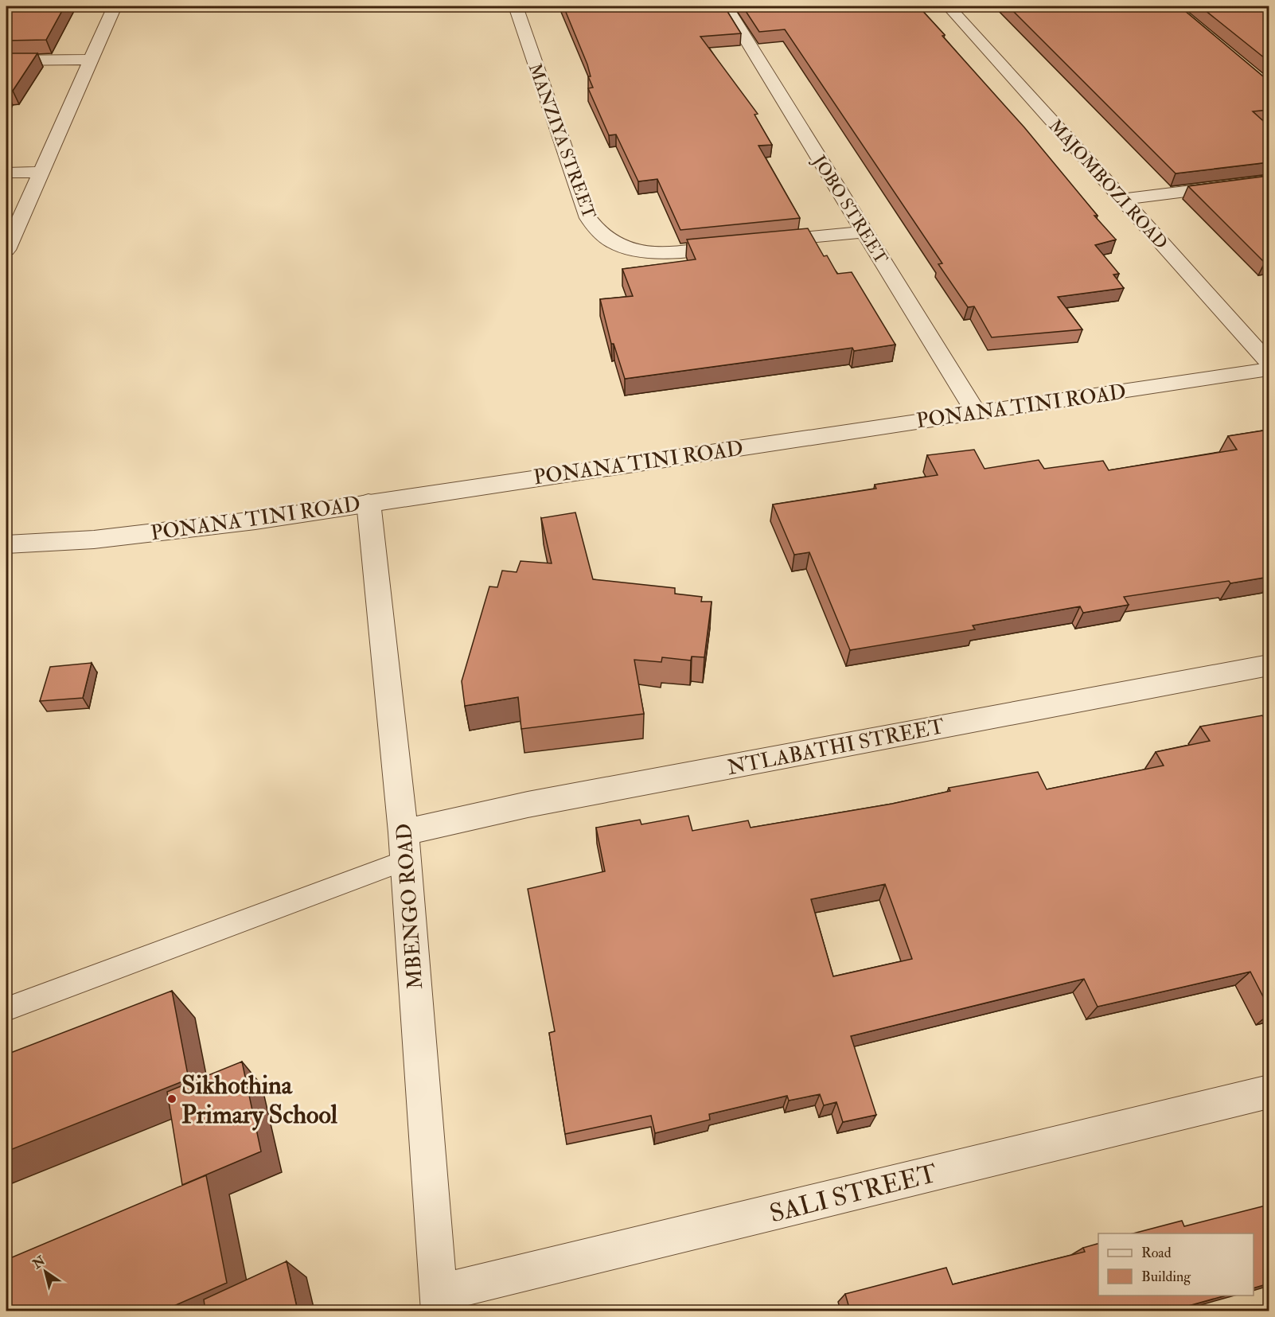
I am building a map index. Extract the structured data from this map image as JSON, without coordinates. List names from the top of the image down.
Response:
{
  "streets": {
    "street": [
      "MANZIYA STREET",
      "MAJOMBOZI ROAD",
      "JOBO STREET",
      "PONANA TINI ROAD",
      "NTLABATHI STREET",
      "MBENGO ROAD",
      "SALI STREET"
    ]
  },
  "crossings": [
    ["JOBO STREET", "PONANA TINI ROAD"],
    ["PONANA TINI ROAD", "MBENGO ROAD"],
    ["NTLABATHI STREET", "MBENGO ROAD"],
    ["MBENGO ROAD", "SALI STREET"]
  ],
  "places": ["Sikhothina Primary School"],
  "legend": ["Road", "Building"],
  "north": "top left"
}
